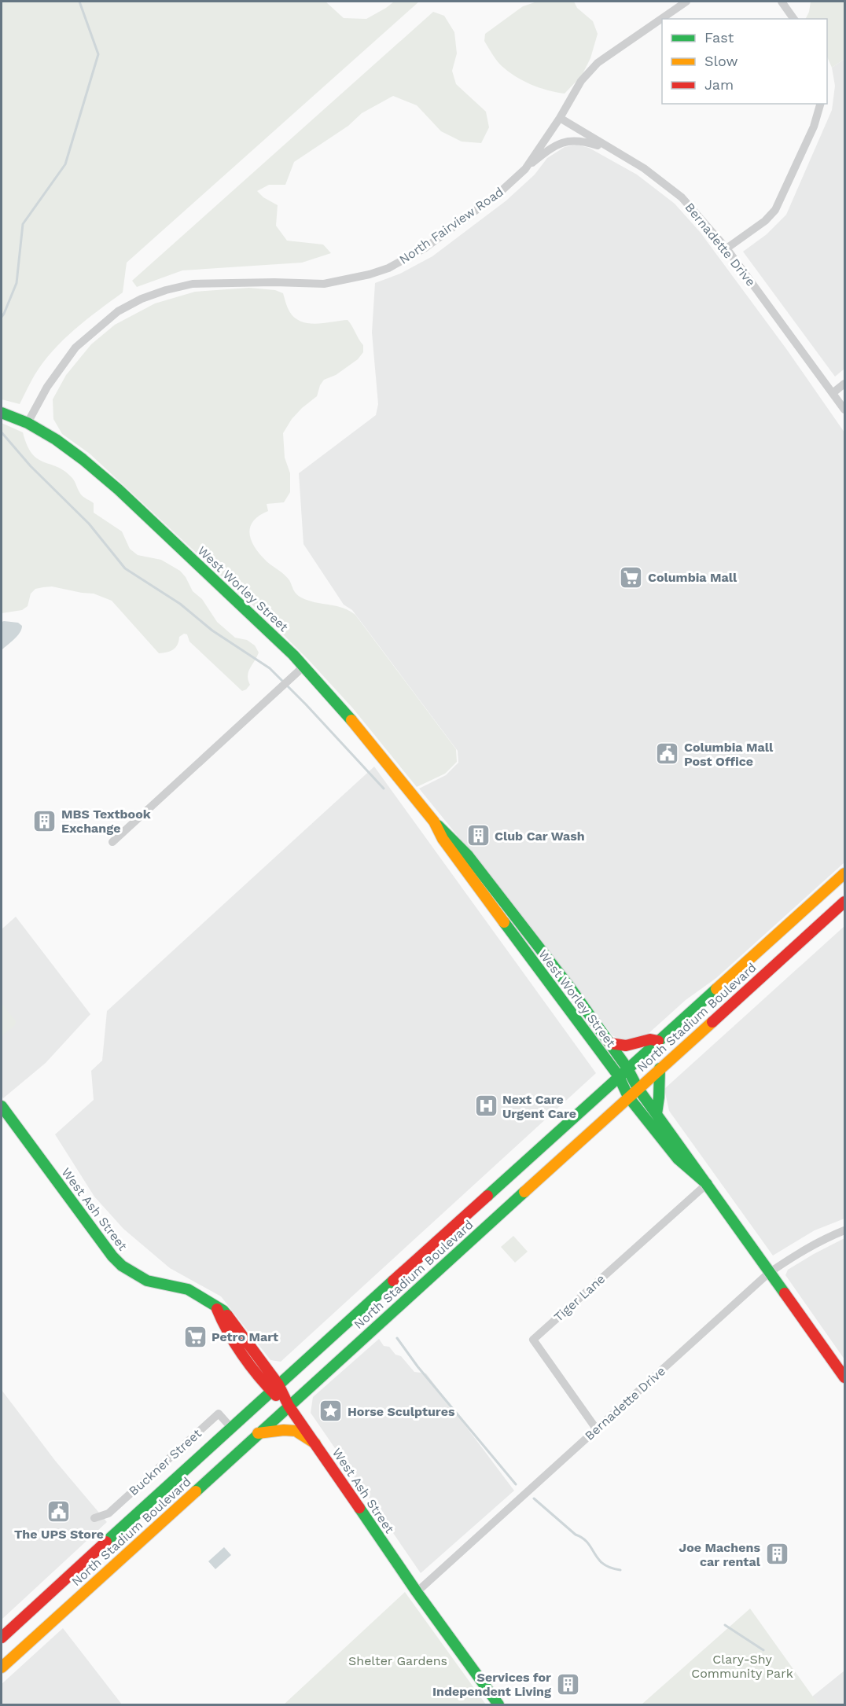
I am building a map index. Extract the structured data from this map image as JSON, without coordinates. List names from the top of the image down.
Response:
{
  "streets": {
    "street": [
      "North Fairview Road",
      "Bernadette Drive",
      "West Worley Street",
      "North Stadium Boulevard",
      "West Ash Street",
      "Tiger Lane",
      "Buckner Street"
    ]
  },
  "crossings": [
    ["North Fairview Road", "Bernadette Drive"],
    ["North Fairview Road", "West Worley Street"],
    ["Bernadette Drive", "West Worley Street"],
    ["Bernadette Drive", "West Ash Street"],
    ["Bernadette Drive", "Tiger Lane"],
    ["West Worley Street", "North Stadium Boulevard"],
    ["West Worley Street", "Tiger Lane"],
    ["North Stadium Boulevard", "West Ash Street"],
    ["North Stadium Boulevard", "Buckner Street"]
  ],
  "parks": ["Clary-Shy Community Park", "Shelter Gardens"],
  "places": {
    "supermarket": ["Columbia Mall", "Petro Mart"],
    "public building": ["Columbia Mall Post Office", "The UPS Store"],
    "building": [
      "MBS Textbook Exchange",
      "Club Car Wash",
      "Joe Machens car rental",
      "Services for Independent Living"
    ],
    "hospital": ["Next Care Urgent Care"],
    "place": ["Horse Sculptures"]
  },
  "legend": ["Fast", "Slow", "Jam"]
}
